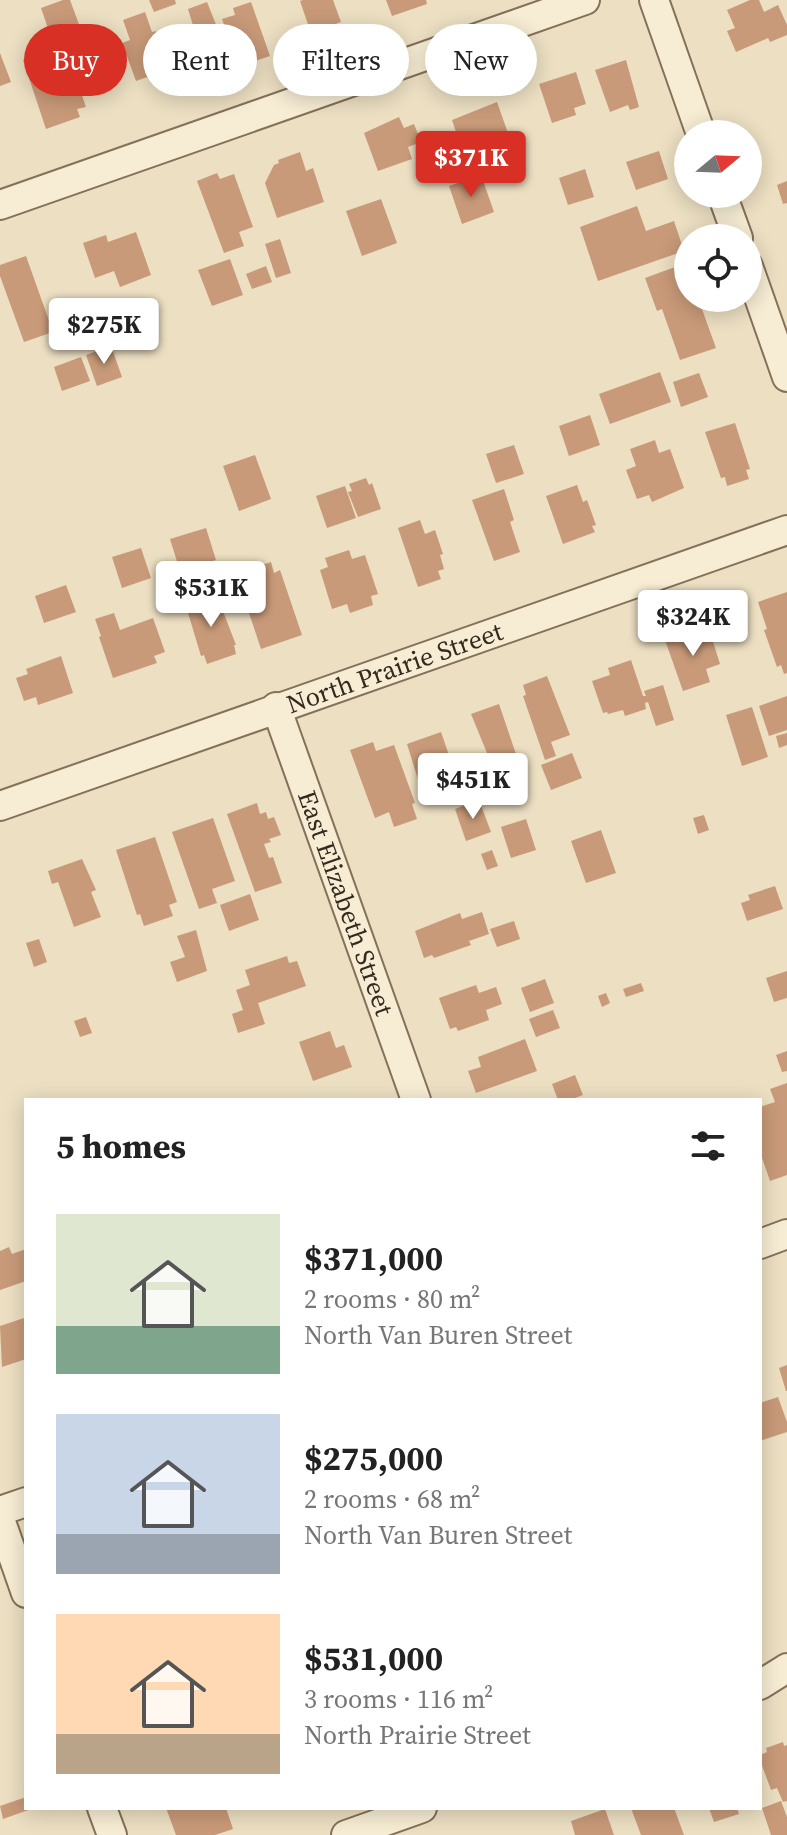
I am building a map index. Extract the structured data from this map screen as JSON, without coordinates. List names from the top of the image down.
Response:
{
  "streets": {
    "street": ["North Prairie Street", "East Elizabeth Street"]
  },
  "crossings": [
    ["North Prairie Street", "East Elizabeth Street"]
  ],
  "north": "right",
  "page": {
    "chip": [
      "Buy",
      "Rent",
      "Filters",
      "New"
    ],
    "price": [
      "$371K",
      "$275K",
      "$531K",
      "$324K",
      "$451K"
    ],
    "heading": "5 homes",
    "list": [
      {
        "name": "$371,000",
        "note": "2 rooms · 80 m² · North Van Buren Street"
      },
      {
        "name": "$275,000",
        "note": "2 rooms · 68 m² · North Van Buren Street"
      },
      {
        "name": "$531,000",
        "note": "3 rooms · 116 m² · North Prairie Street"
      }
    ]
  }
}
